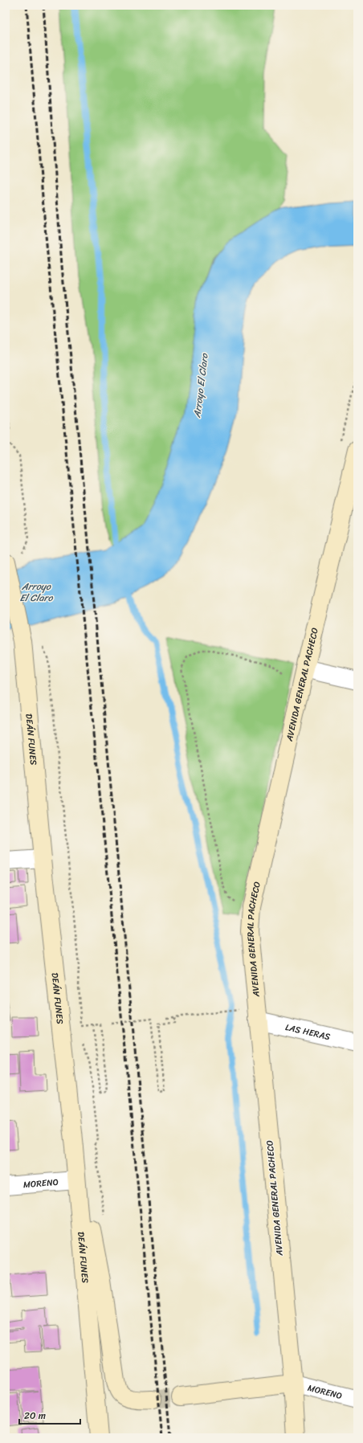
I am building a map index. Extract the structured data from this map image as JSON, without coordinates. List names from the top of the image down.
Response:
{
  "streets": {
    "street": [
      "AVENIDA GENERAL PACHECO",
      "DEÁN FUNES",
      "LAS HERAS",
      "MORENO"
    ]
  },
  "crossings": [
    ["AVENIDA GENERAL PACHECO", "LAS HERAS"],
    ["AVENIDA GENERAL PACHECO", "MORENO"],
    ["DEÁN FUNES", "MORENO"]
  ],
  "water": ["Arroyo El Claro"],
  "scale_bar": "20 m"
}
